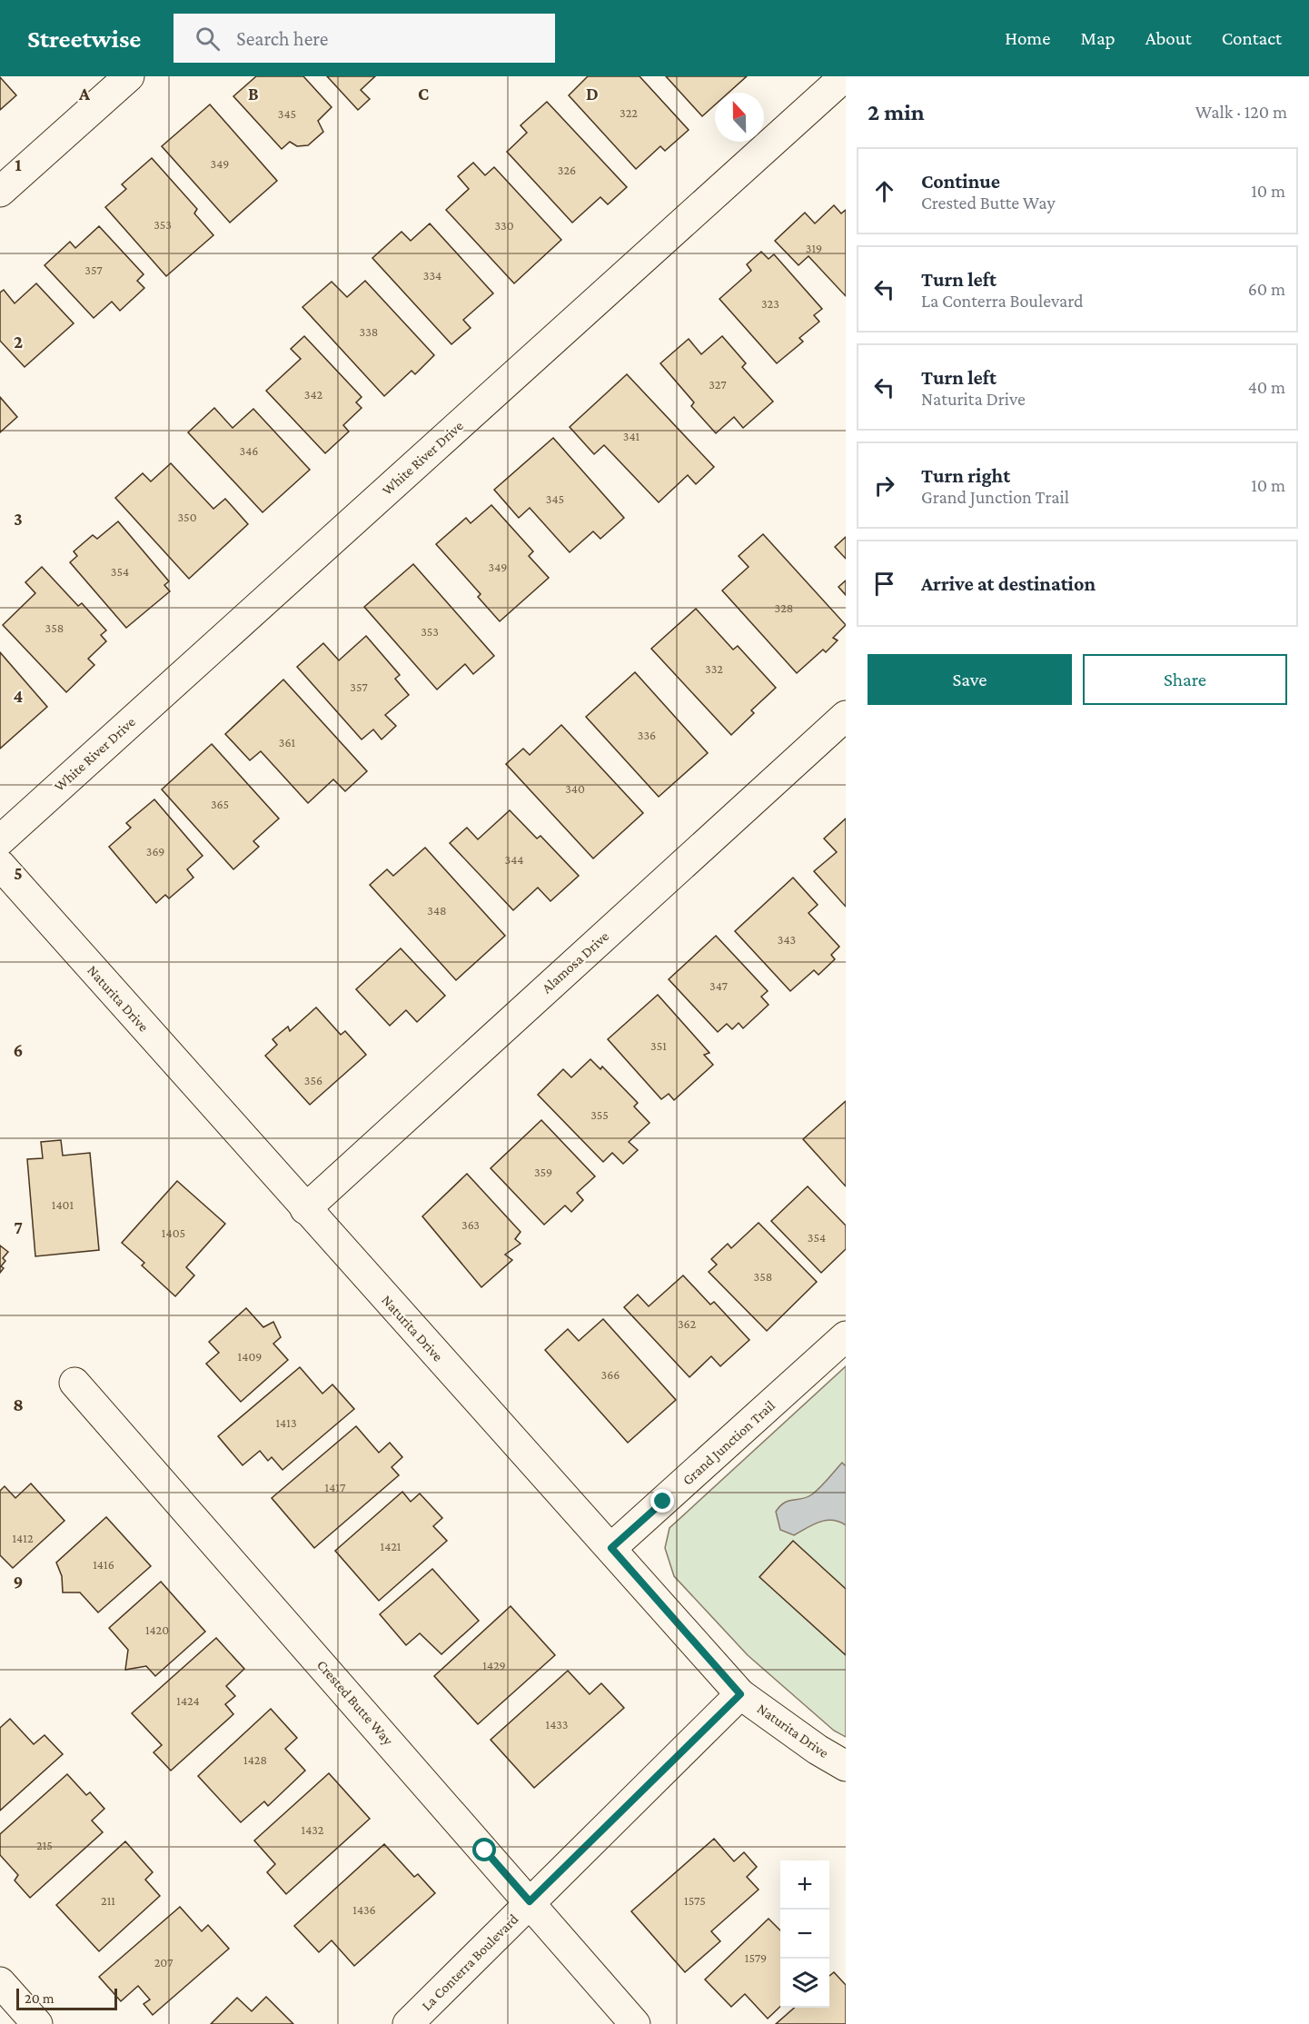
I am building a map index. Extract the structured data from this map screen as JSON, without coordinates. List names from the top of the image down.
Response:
{
  "streets": {
    "street": [
      "White River Drive",
      "Alamosa Drive",
      "Naturita Drive",
      "Grand Junction Trail",
      "Crested Butte Way",
      "La Conterra Boulevard"
    ]
  },
  "crossings": [
    ["Alamosa Drive", "Naturita Drive"],
    ["Naturita Drive", "Grand Junction Trail"],
    ["Naturita Drive", "La Conterra Boulevard"],
    ["Crested Butte Way", "La Conterra Boulevard"]
  ],
  "house_numbers": [
    "322",
    "345",
    "349",
    "326",
    "353",
    "330",
    "319",
    "357",
    "334",
    "323",
    "338",
    "327",
    "342",
    "341",
    "346",
    "345",
    "350",
    "349",
    "354",
    "328",
    "358",
    "353",
    "332",
    "357",
    "336",
    "361",
    "340",
    "365",
    "369",
    "344",
    "348",
    "343",
    "347",
    "351",
    "356",
    "355",
    "359",
    "1401",
    "363",
    "1405",
    "354",
    "358",
    "362",
    "1409",
    "366",
    "1413",
    "1417",
    "1412",
    "1421",
    "1416",
    "1420",
    "1429",
    "1424",
    "1433",
    "1428",
    "1432",
    "215",
    "211",
    "1575",
    "1436",
    "1579",
    "207"
  ],
  "scale_bar": "20 m",
  "north": "top",
  "page": {
    "header": "Streetwise",
    "search": "Search here",
    "nav": [
      "Home",
      "Map",
      "About",
      "Contact"
    ],
    "heading": ["2 min", "Walk · 120 m"],
    "list": [
      ["Continue", "Crested Butte Way", "10 m"],
      ["Turn left", "La Conterra Boulevard", "60 m"],
      ["Turn left", "Naturita Drive", "40 m"],
      ["Turn right", "Grand Junction Trail", "10 m"],
      "Arrive at destination"
    ],
    "buttons": ["Save", "Share"],
    "map_buttons": ["+", "−"],
    "scale": "20 m"
  },
  "grid": {
    "columns": [
      "A",
      "B",
      "C",
      "D"
    ],
    "rows": [
      "1",
      "2",
      "3",
      "4",
      "5",
      "6",
      "7",
      "8",
      "9"
    ]
  }
}
